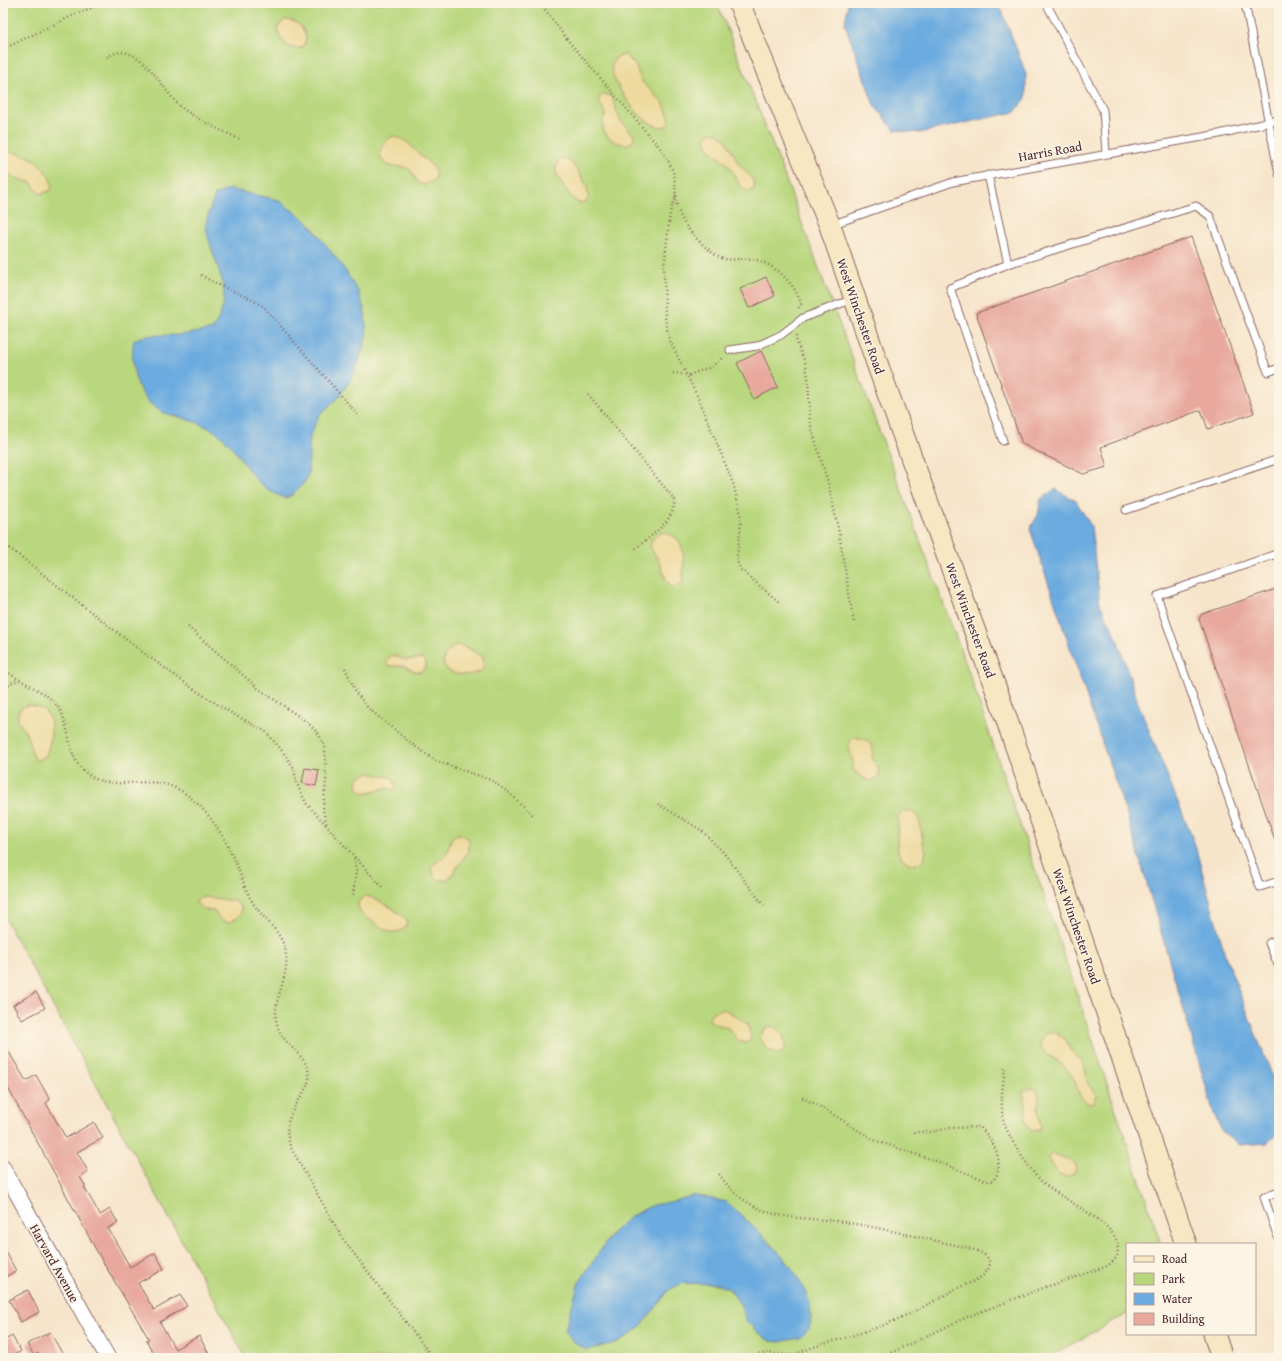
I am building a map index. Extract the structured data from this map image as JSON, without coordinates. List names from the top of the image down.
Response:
{
  "streets": {
    "main road": ["West Winchester Road"],
    "street": ["Harvard Avenue"],
    "lane": ["Harris Road"]
  },
  "crossings": [
    ["Harris Road", "West Winchester Road"]
  ],
  "legend": [
    "Road",
    "Park",
    "Water",
    "Building"
  ]
}
